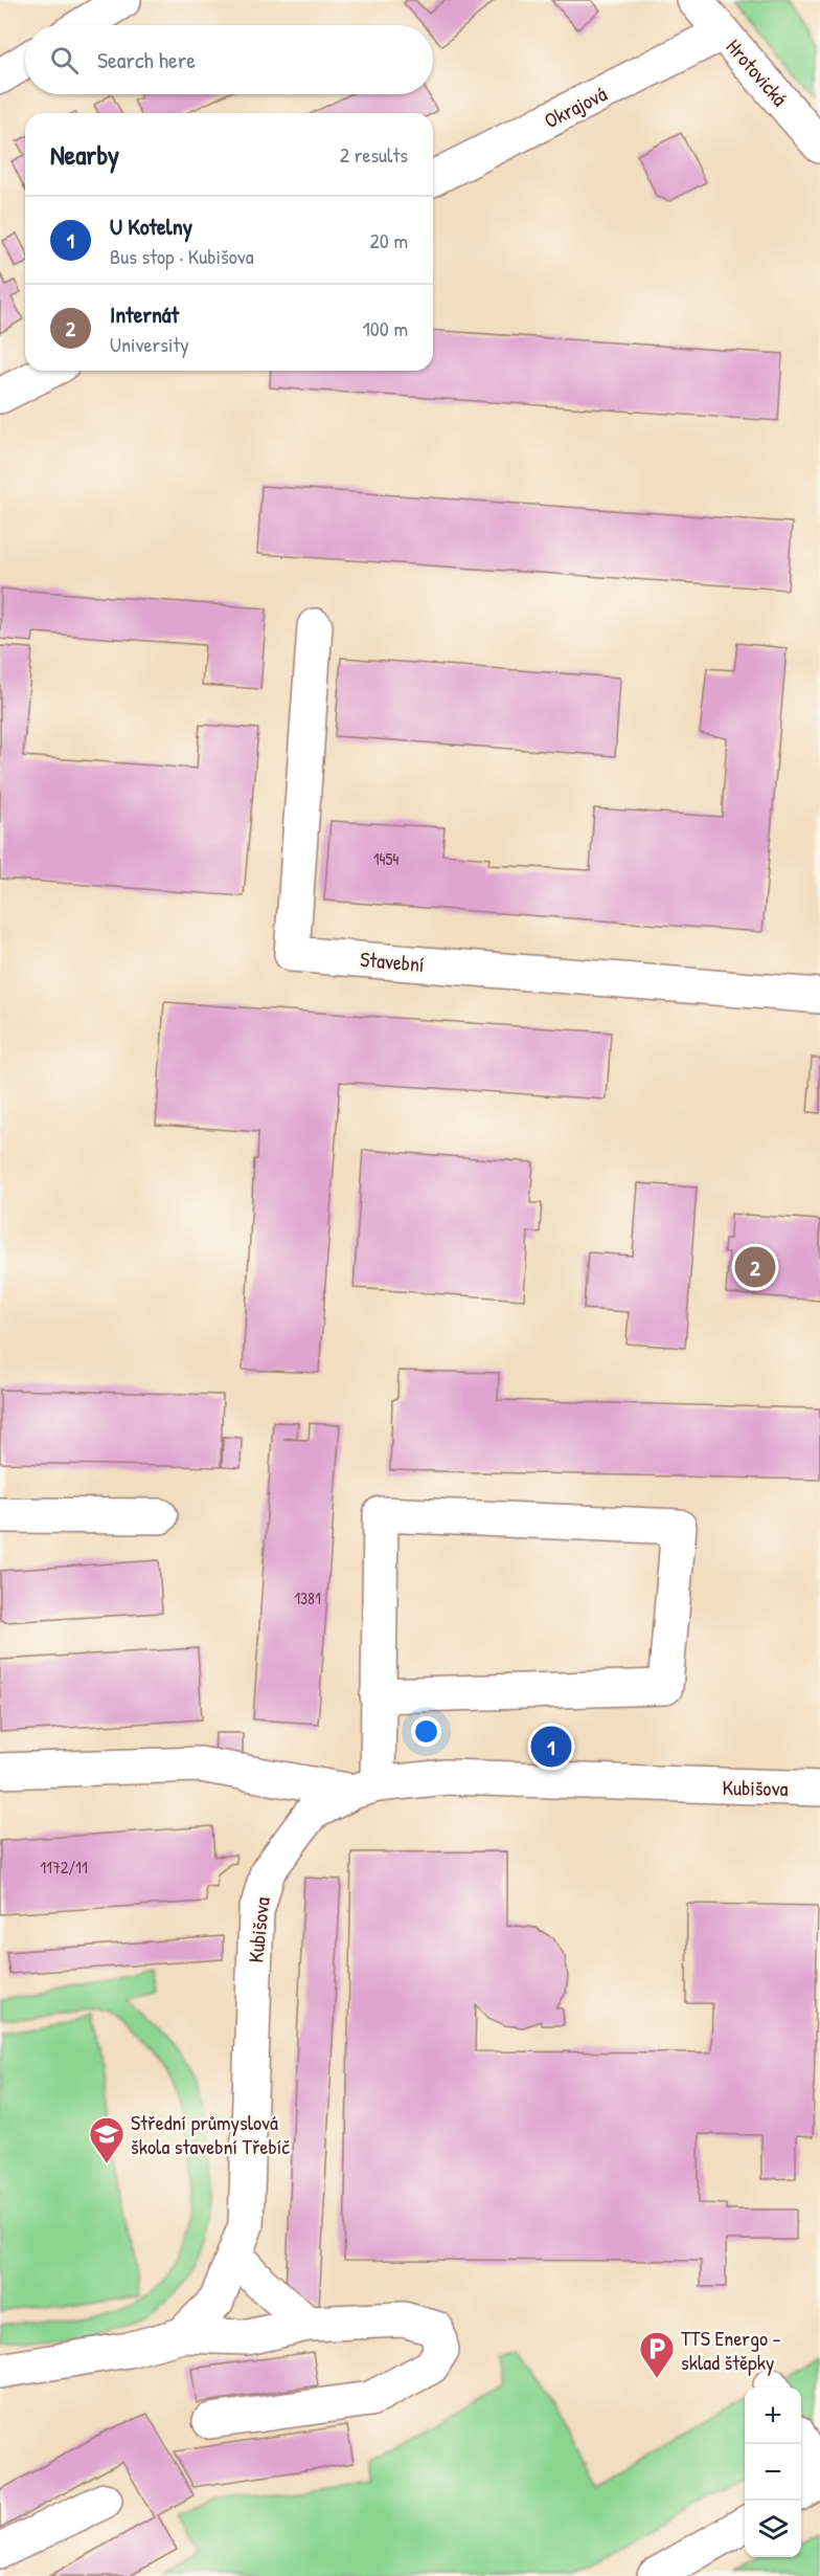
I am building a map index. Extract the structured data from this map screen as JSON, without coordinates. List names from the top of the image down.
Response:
{
  "streets": {
    "street": [
      "Hrotovická",
      "Okrajová",
      "Stavební",
      "Kubišova"
    ]
  },
  "crossings": [
    ["Hrotovická", "Okrajová"]
  ],
  "places": {
    "school or university": ["Střední průmyslová škola stavební Třebíč"],
    "parking": ["TTS Energo - sklad štěpky"]
  },
  "house_numbers": ["1454", "1381", "1172/11"],
  "page": {
    "search": "Search here",
    "heading": ["Nearby", "2 results"],
    "list": [
      {
        "mark": "1",
        "name": "U Kotelny",
        "note": "Bus stop · Kubišova",
        "value": "20 m"
      },
      {
        "mark": "2",
        "name": "Internát",
        "note": "University",
        "value": "100 m"
      }
    ],
    "pins": ["2", "1"],
    "map_buttons": ["+", "−"]
  }
}
